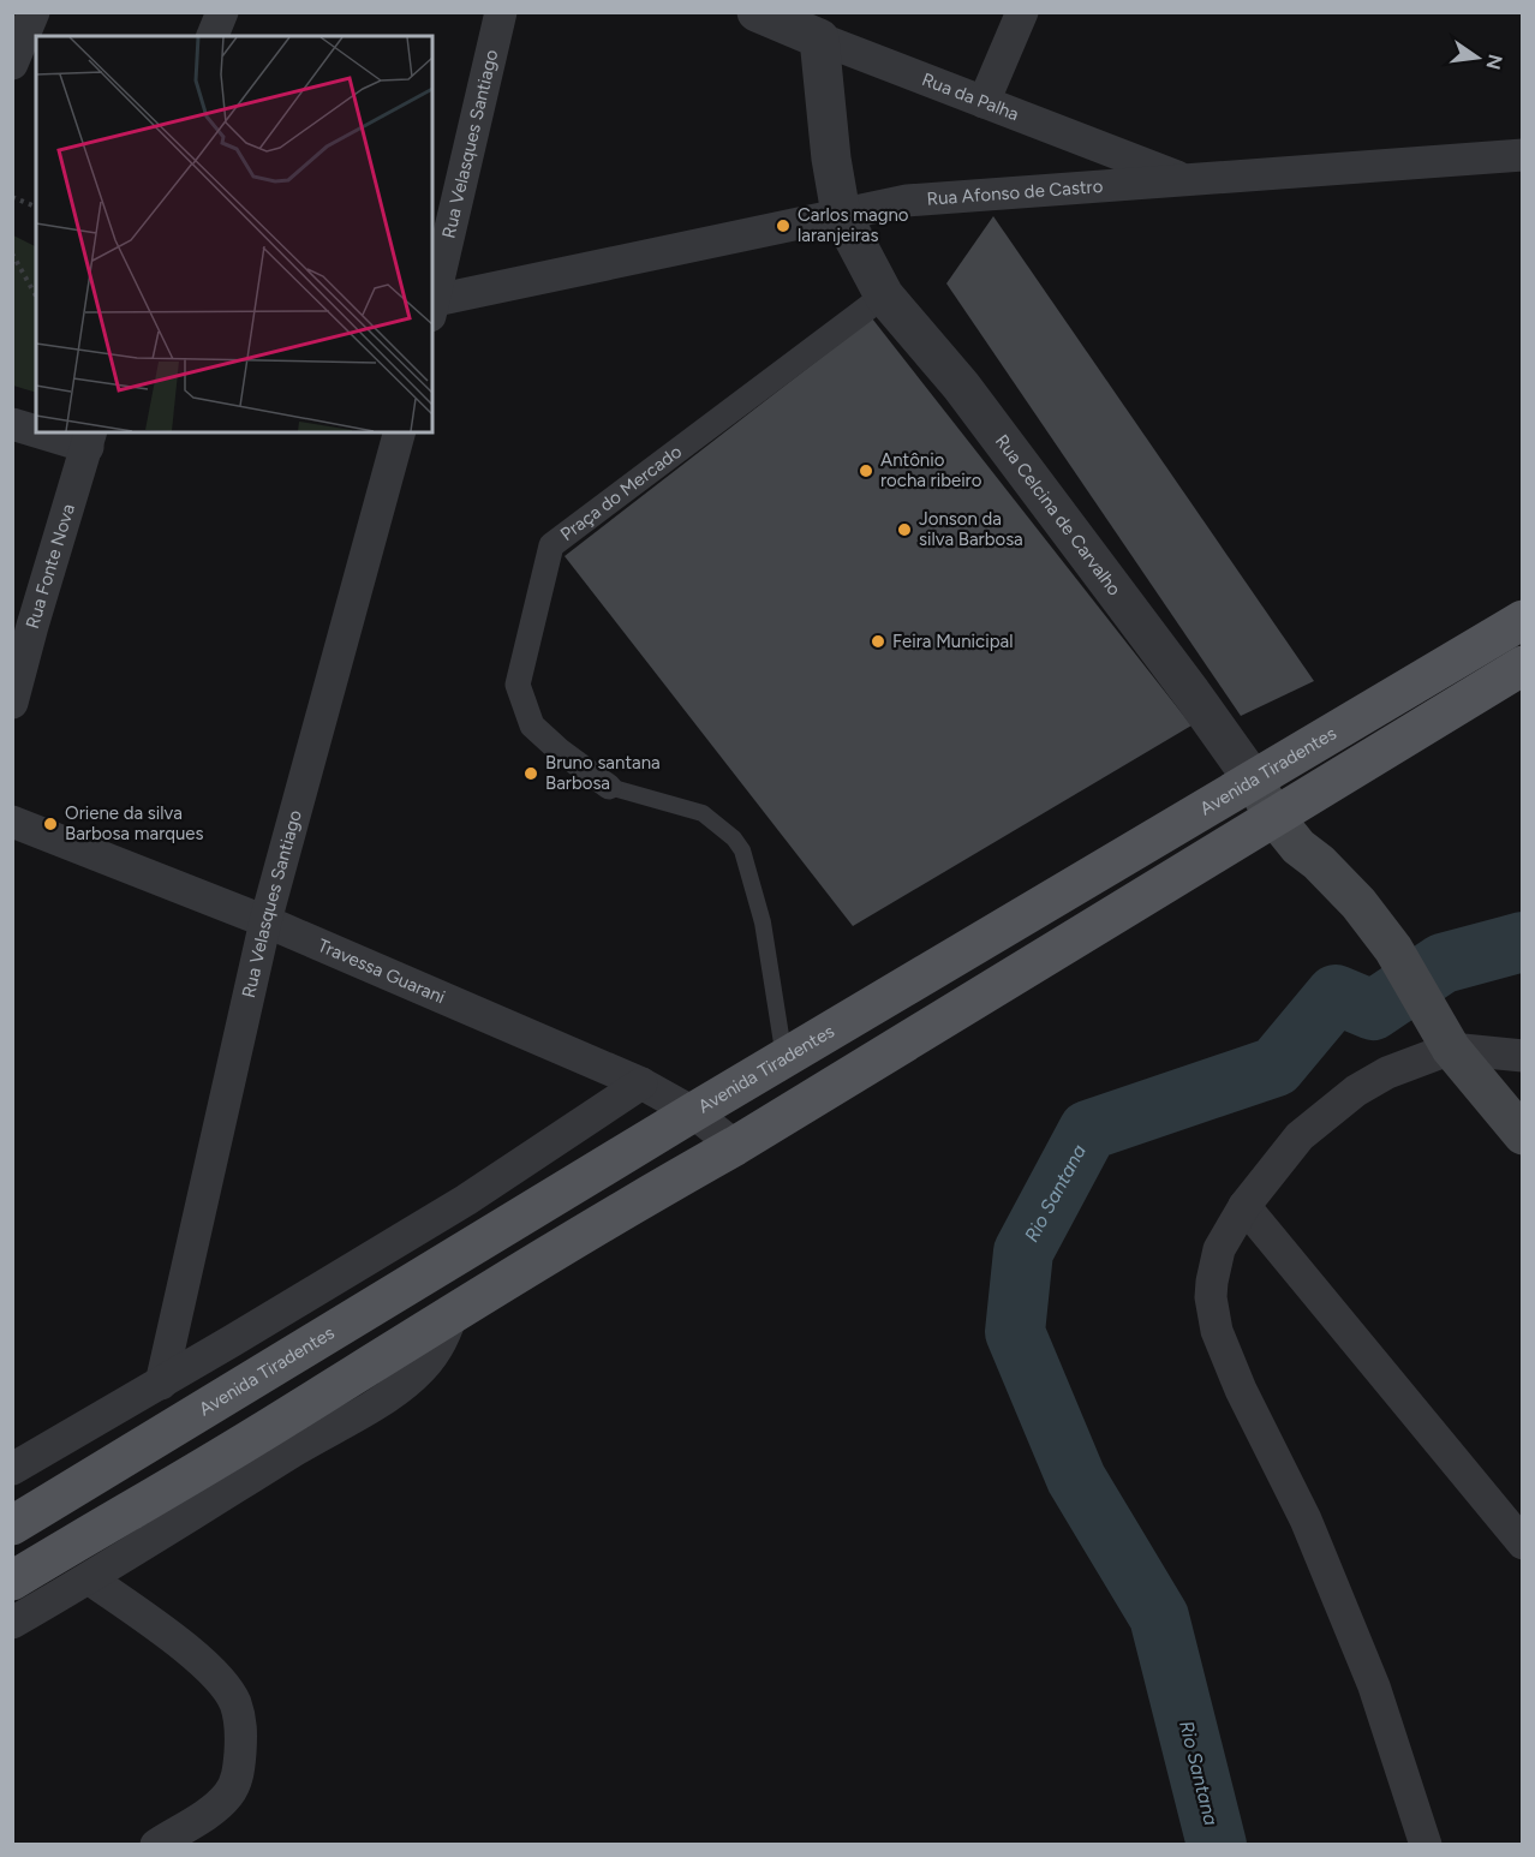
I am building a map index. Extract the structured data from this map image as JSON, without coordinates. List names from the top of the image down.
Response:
{
  "streets": {
    "main road": ["Rua Celcina de Carvalho", "Avenida Tiradentes"],
    "street": [
      "Rua da Palha",
      "Rua Velasques Santiago",
      "Rua Afonso de Castro",
      "Praça do Mercado",
      "Rua Fonte Nova",
      "Travessa Guarani"
    ]
  },
  "crossings": [
    ["Rua da Palha", "Rua Afonso de Castro"],
    ["Rua da Palha", "Rua Celcina de Carvalho"],
    ["Rua Velasques Santiago", "Rua Afonso de Castro"],
    ["Rua Velasques Santiago", "Travessa Guarani"],
    ["Rua Afonso de Castro", "Rua Celcina de Carvalho"],
    ["Praça do Mercado", "Rua Celcina de Carvalho"],
    ["Rua Celcina de Carvalho", "Avenida Tiradentes"],
    ["Avenida Tiradentes", "Travessa Guarani"]
  ],
  "water": ["Rio Santana"],
  "places": [
    "Carlos magno laranjeiras",
    "Antônio rocha ribeiro",
    "Jonson da silva Barbosa",
    "Feira Municipal",
    "Bruno santana Barbosa",
    "Oriene da silva Barbosa marques"
  ],
  "north": "right"
}
